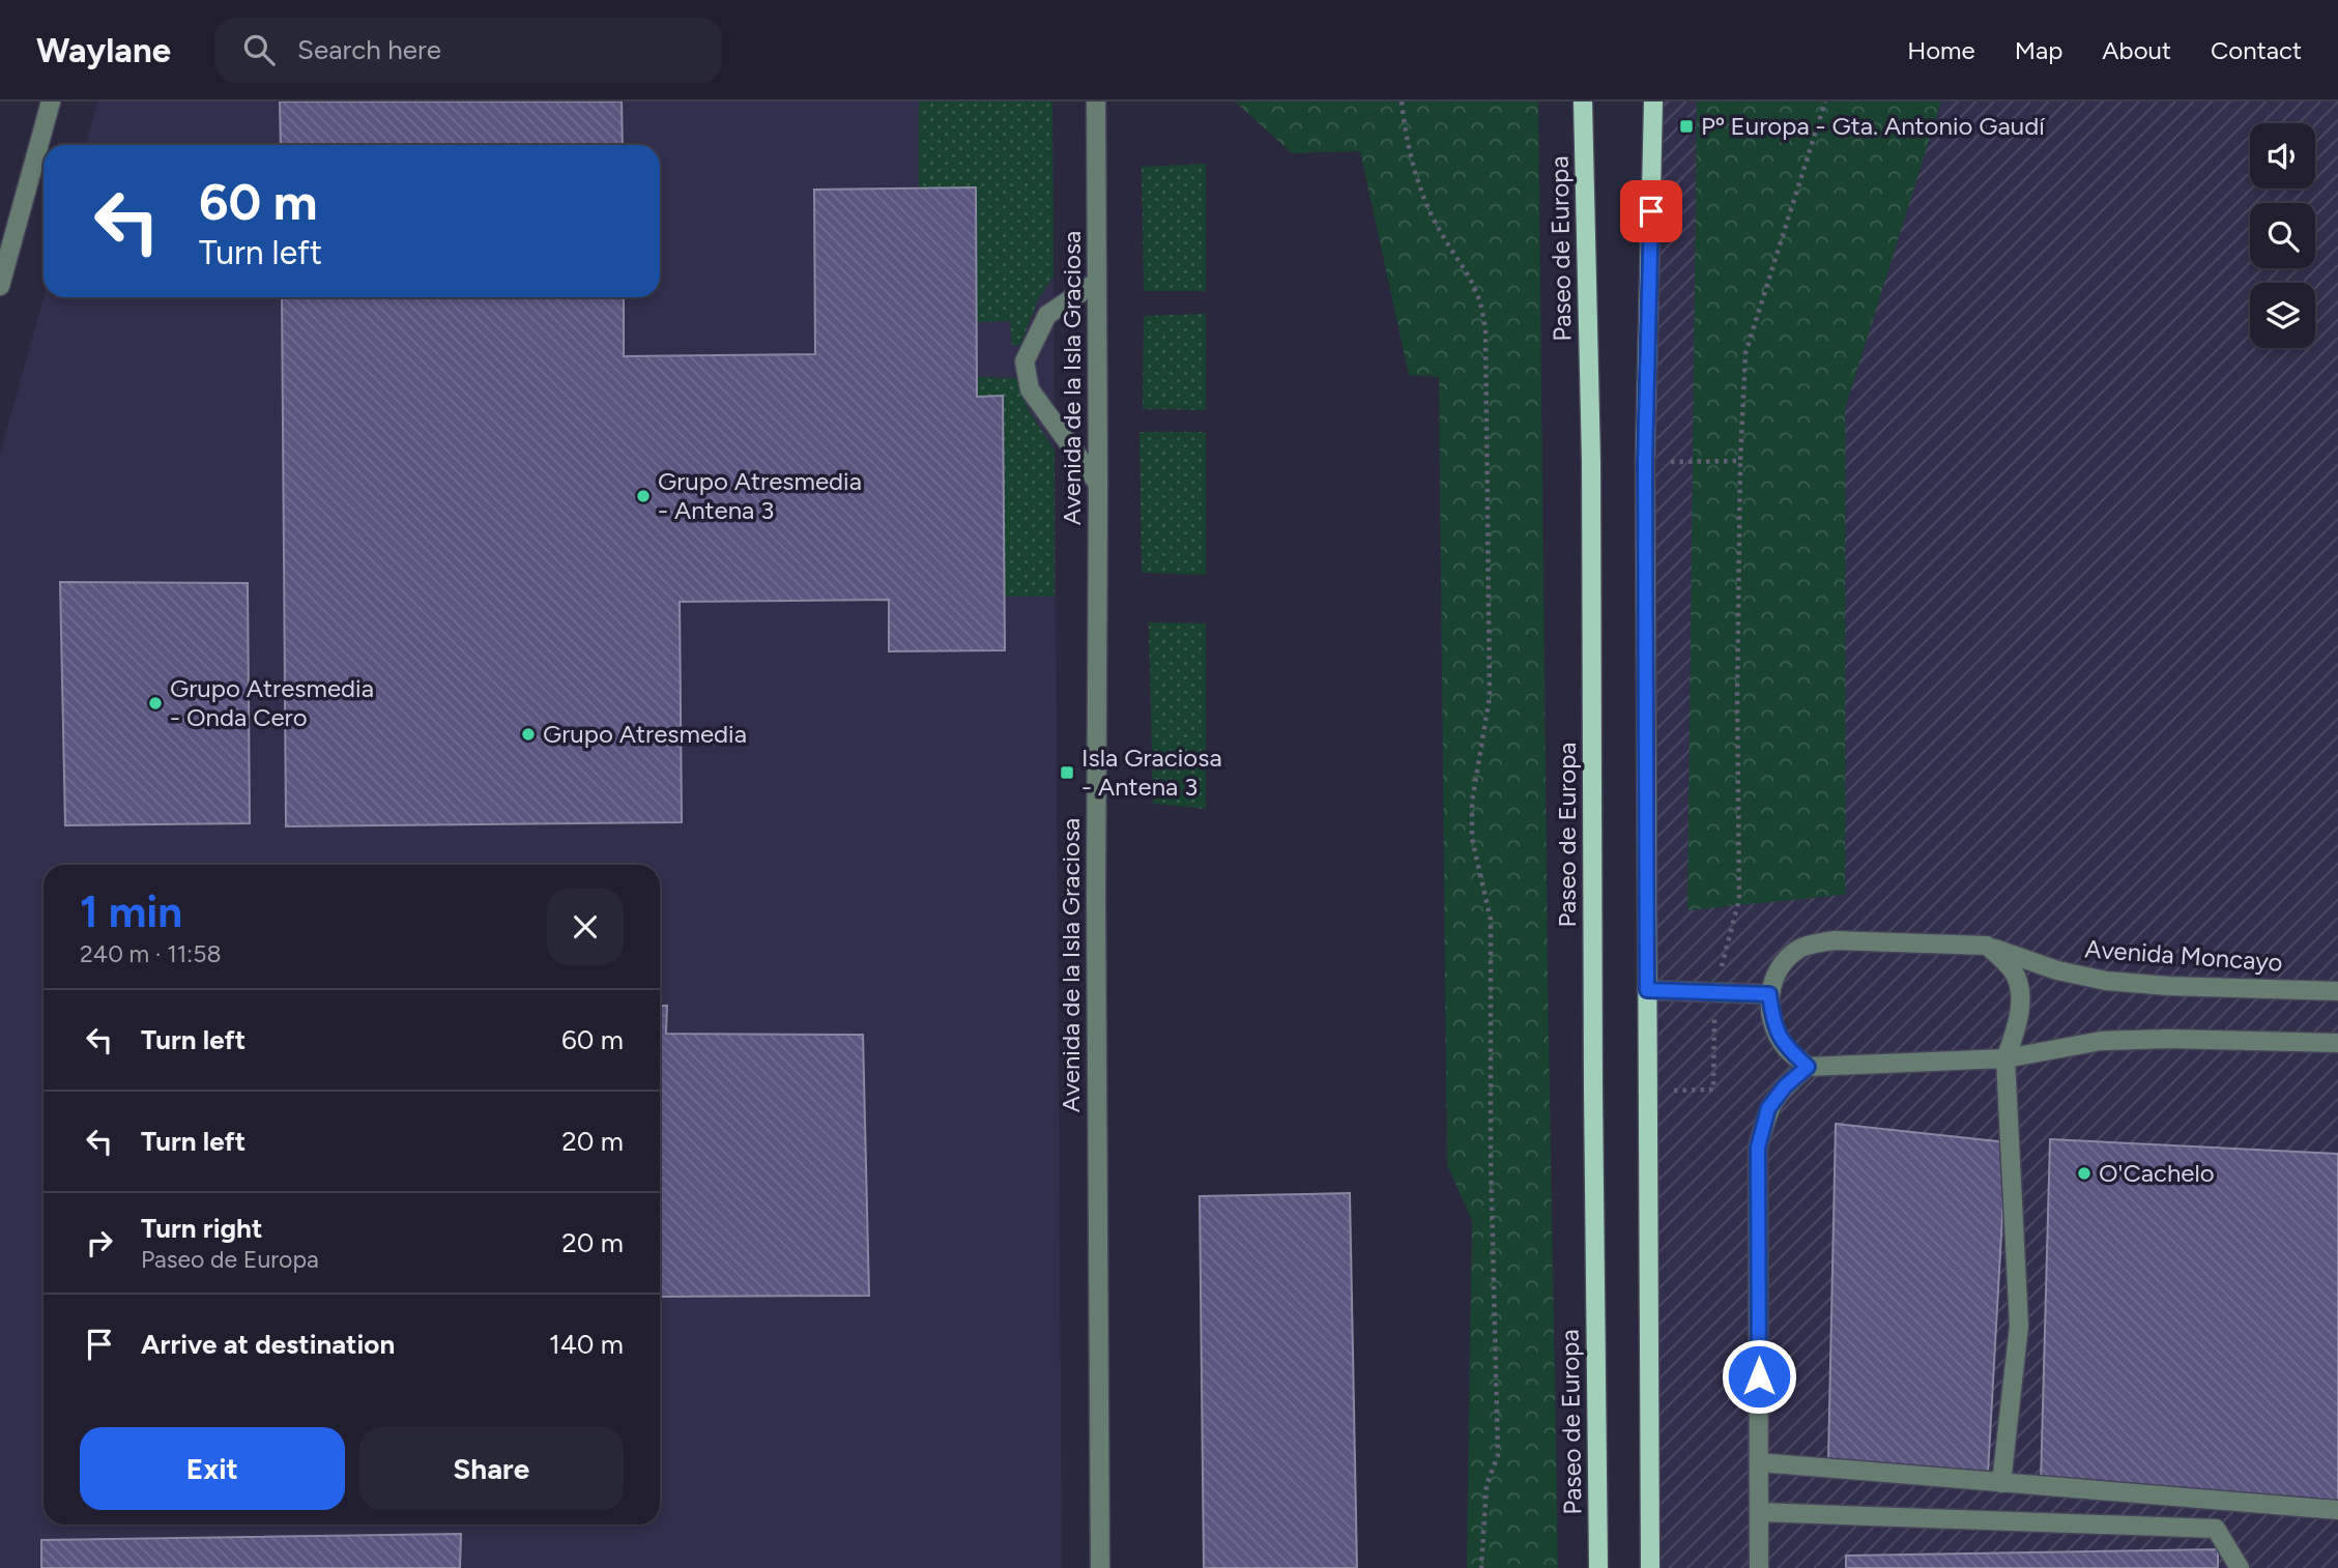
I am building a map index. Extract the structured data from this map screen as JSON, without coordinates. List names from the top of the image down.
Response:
{
  "streets": {
    "main road": ["Paseo de Europa"],
    "street": ["Avenida de la Isla Graciosa", "Avenida Moncayo"]
  },
  "places": {
    "transit": ["Pº Europa - Gta. Antonio Gaudí", "Isla Graciosa - Antena 3"],
    "other": [
      "Grupo Atresmedia - Antena 3",
      "Grupo Atresmedia - Onda Cero",
      "Grupo Atresmedia",
      "O'Cachelo"
    ]
  },
  "page": {
    "header": "Waylane",
    "search": "Search here",
    "nav": [
      "Home",
      "Map",
      "About",
      "Contact"
    ],
    "turn": ["60 m", "Turn left"],
    "heading": ["1 min", "240 m · 11:58"],
    "list": [
      {
        "name": "Turn left",
        "value": "60 m"
      },
      {
        "name": "Turn left",
        "value": "20 m"
      },
      {
        "name": "Turn right",
        "note": "Paseo de Europa",
        "value": "20 m"
      },
      {
        "name": "Arrive at destination",
        "value": "140 m"
      }
    ],
    "buttons": ["Exit", "Share"]
  }
}
